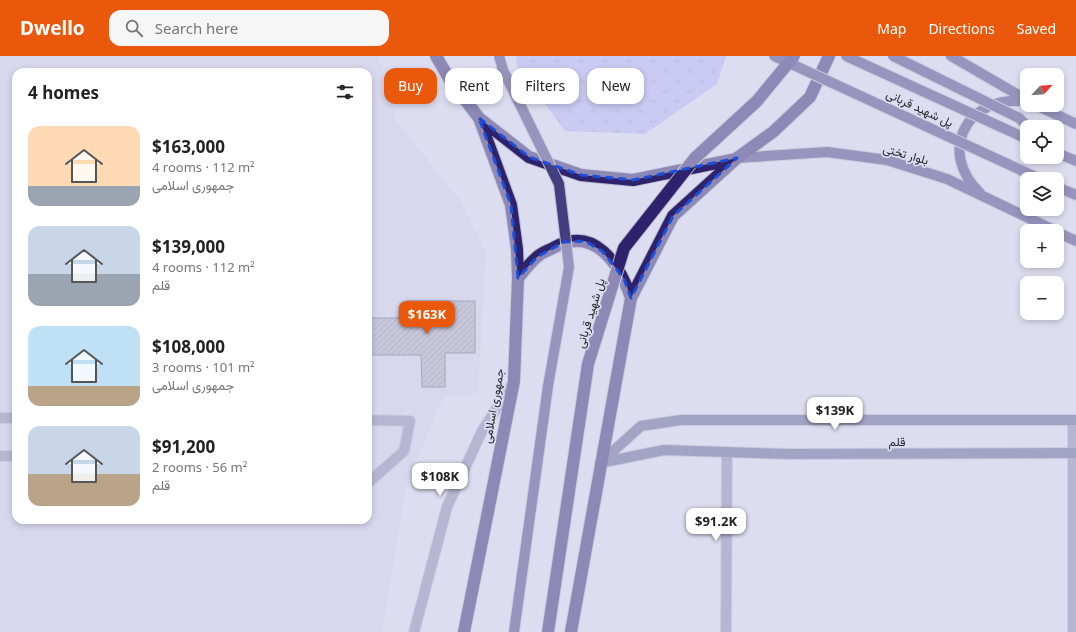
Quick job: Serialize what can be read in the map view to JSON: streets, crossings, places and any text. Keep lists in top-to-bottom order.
{
  "streets": {
    "highway": ["پل شهید قربانی", "جمهوری اسلامی"],
    "main road": ["بلوار تختی"],
    "street": ["قلم"]
  },
  "north": "top right",
  "page": {
    "header": "Dwello",
    "search": "Search here",
    "nav": ["Map", "Directions", "Saved"],
    "map_buttons": ["+", "−"],
    "chip": [
      "Buy",
      "Rent",
      "Filters",
      "New"
    ],
    "heading": "4 homes",
    "list": [
      {
        "name": "$163,000",
        "note": "4 rooms · 112 m² · جمهوری اسلامی"
      },
      {
        "name": "$139,000",
        "note": "4 rooms · 112 m² · قلم"
      },
      {
        "name": "$108,000",
        "note": "3 rooms · 101 m² · جمهوری اسلامی"
      },
      {
        "name": "$91,200",
        "note": "2 rooms · 56 m² · قلم"
      }
    ],
    "price": [
      "$163K",
      "$139K",
      "$108K",
      "$91.2K"
    ]
  }
}
